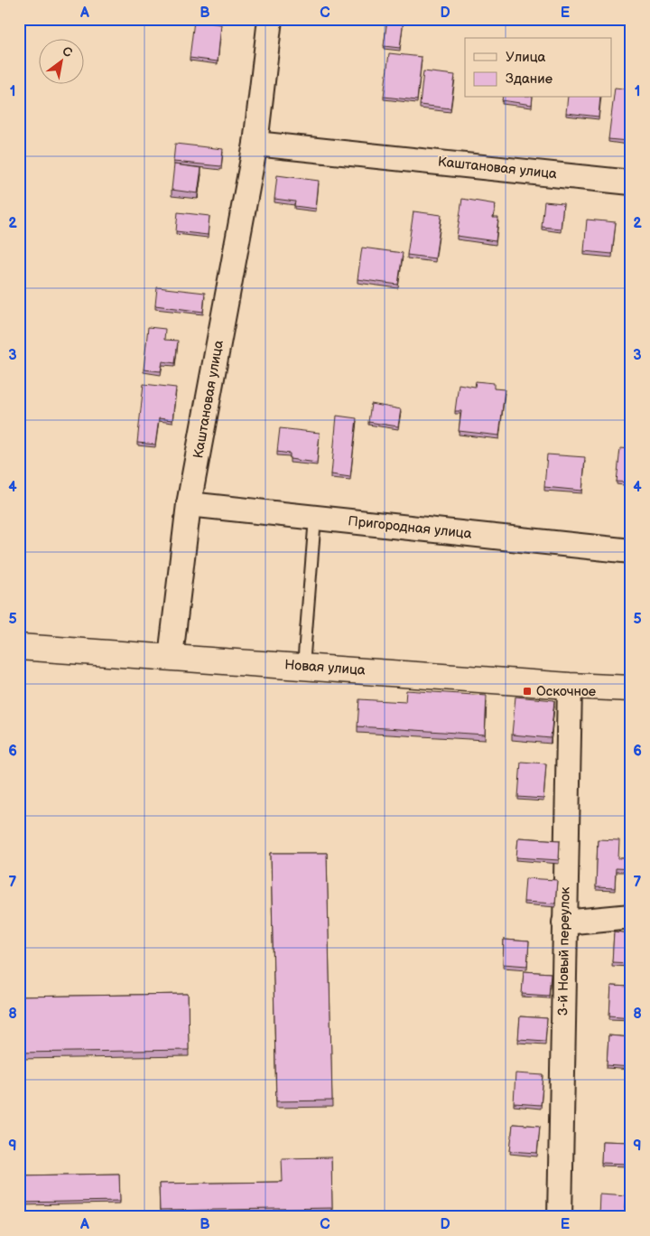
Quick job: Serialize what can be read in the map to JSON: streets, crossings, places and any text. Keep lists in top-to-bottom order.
{
  "streets": {
    "street": [
      "Каштановая улица",
      "Пригородная улица",
      "Новая улица",
      "3-й Новый переулок"
    ]
  },
  "crossings": [
    ["Каштановая улица", "Пригородная улица"],
    ["Каштановая улица", "Новая улица"],
    ["Новая улица", "3-й Новый переулок"]
  ],
  "places": {
    "transit": ["Оскочное"]
  },
  "legend": ["Улица", "Здание"],
  "north": "top right",
  "grid": {
    "columns": [
      "A",
      "B",
      "C",
      "D",
      "E"
    ],
    "rows": [
      "1",
      "2",
      "3",
      "4",
      "5",
      "6",
      "7",
      "8",
      "9"
    ]
  }
}
